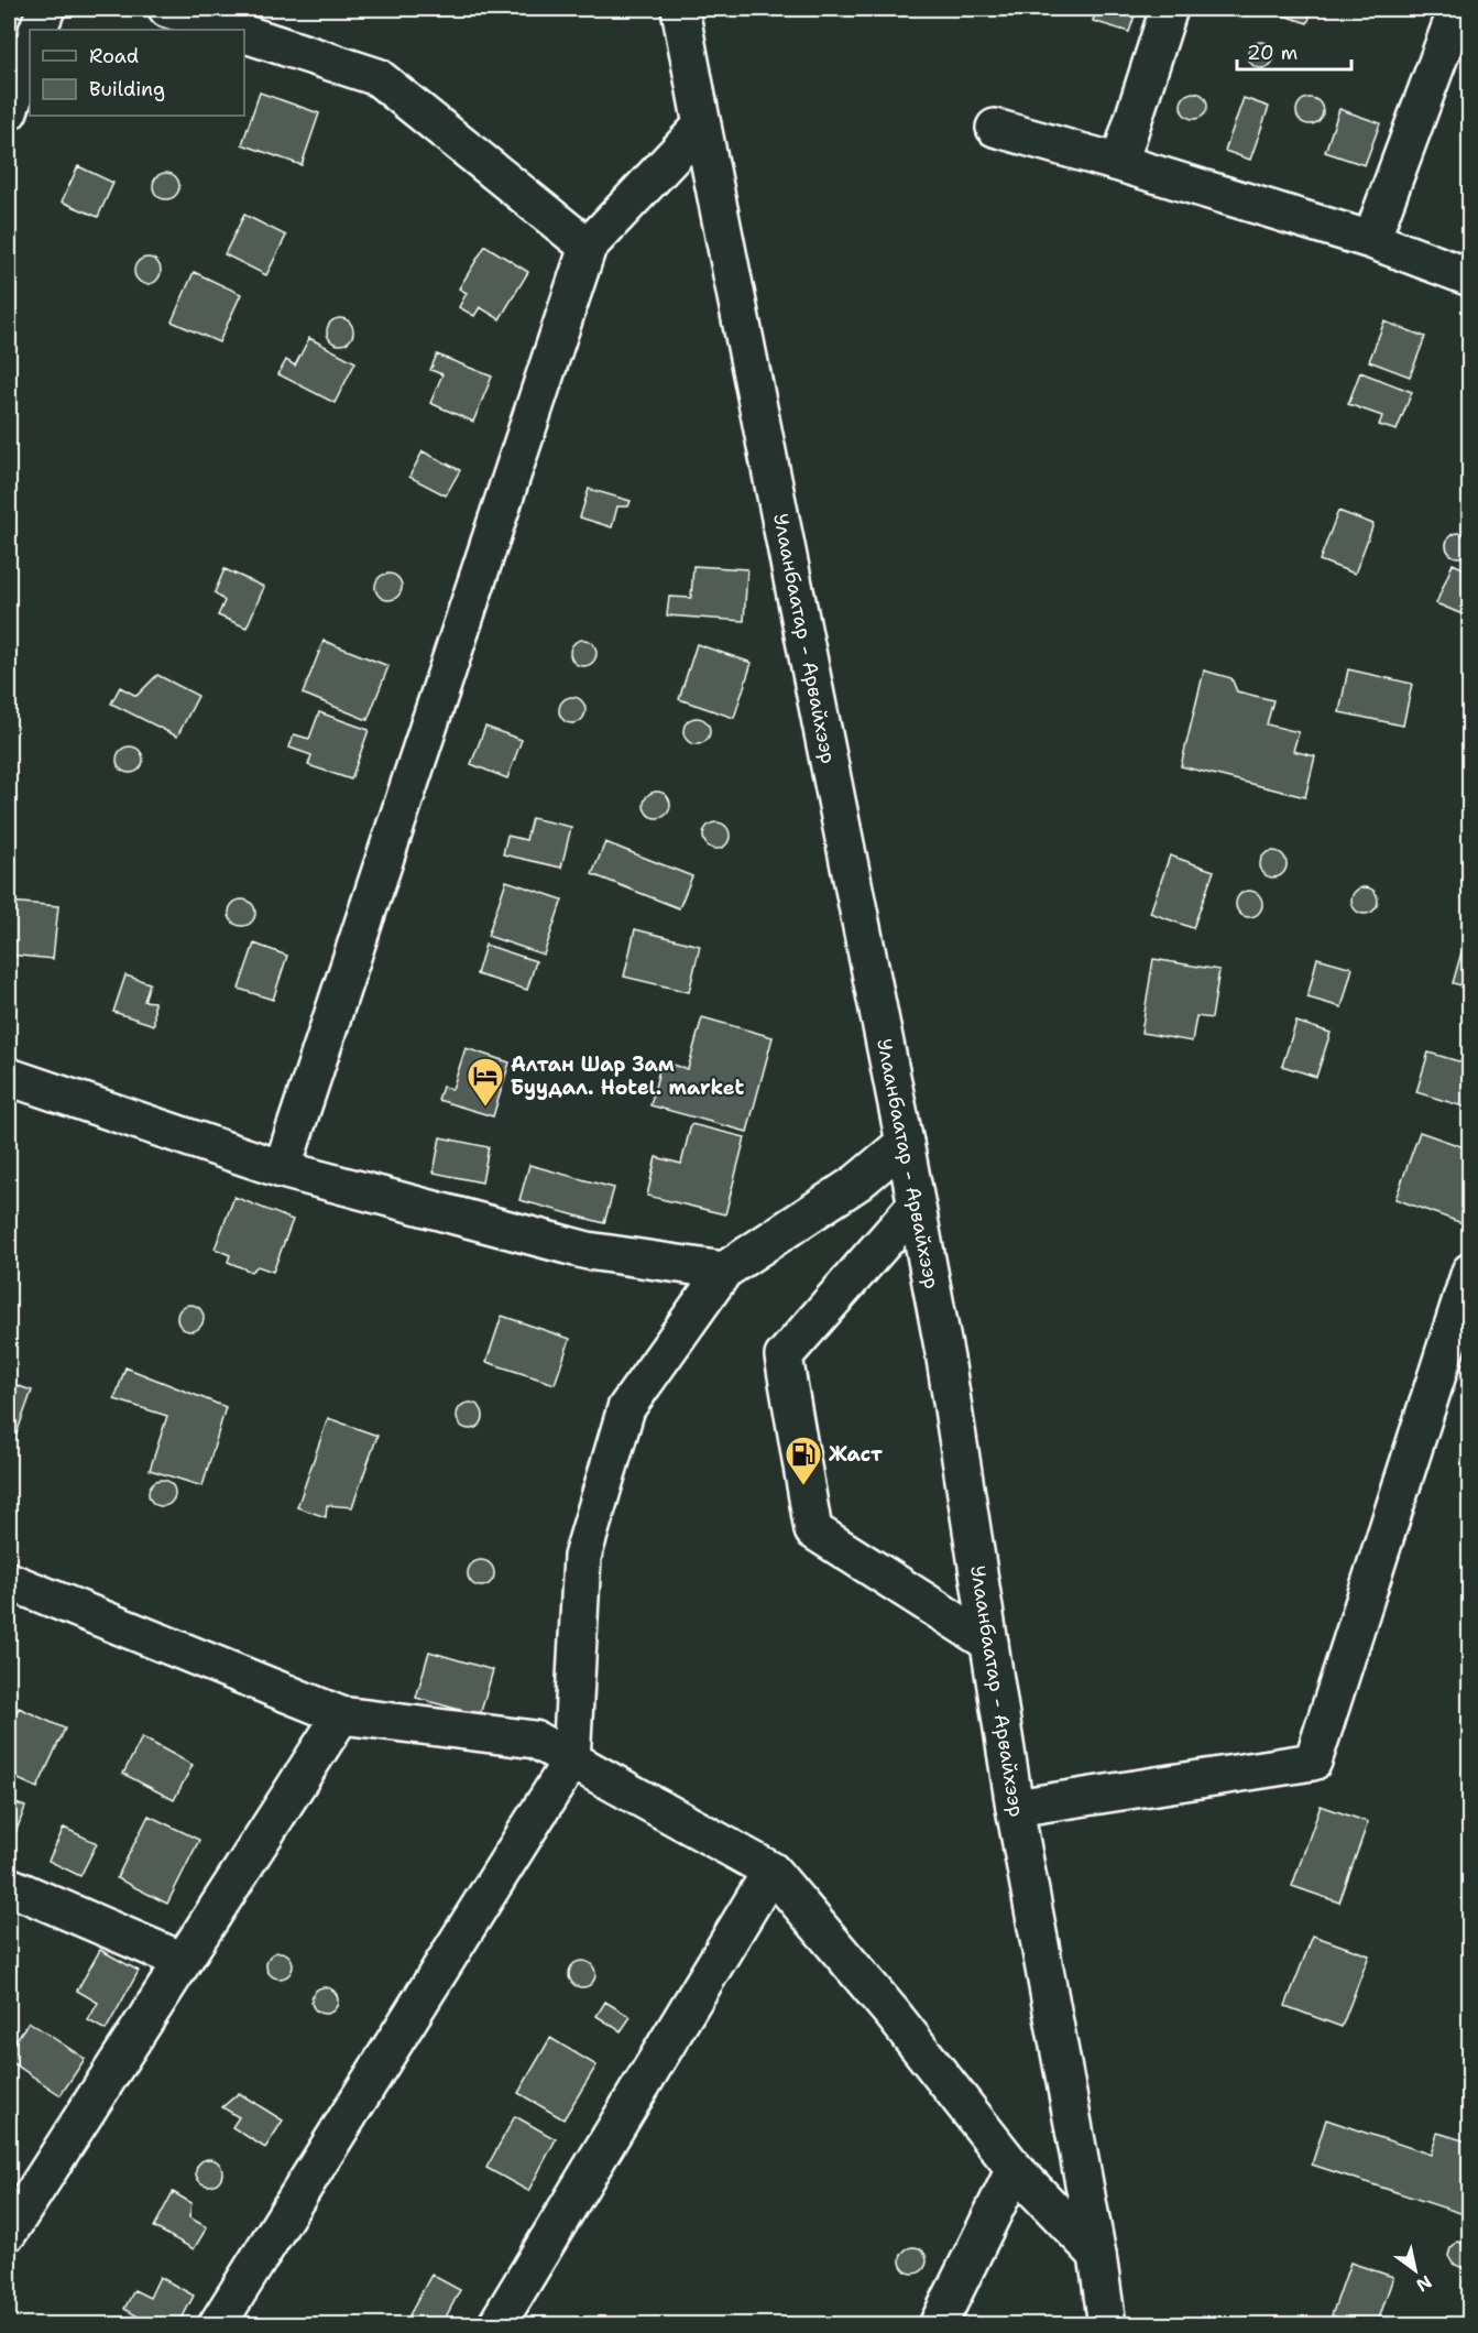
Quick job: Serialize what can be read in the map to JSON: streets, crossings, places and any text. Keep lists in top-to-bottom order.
{
  "streets": {
    "main road": ["Улаанбаатар - Арвайхээр"]
  },
  "places": {
    "hotel": ["Алтан Шар Зам Буудал. Hotel. market"],
    "fuel station": ["Жаст"]
  },
  "legend": ["Road", "Building"],
  "scale_bar": "20 m",
  "north": "bottom right"
}
